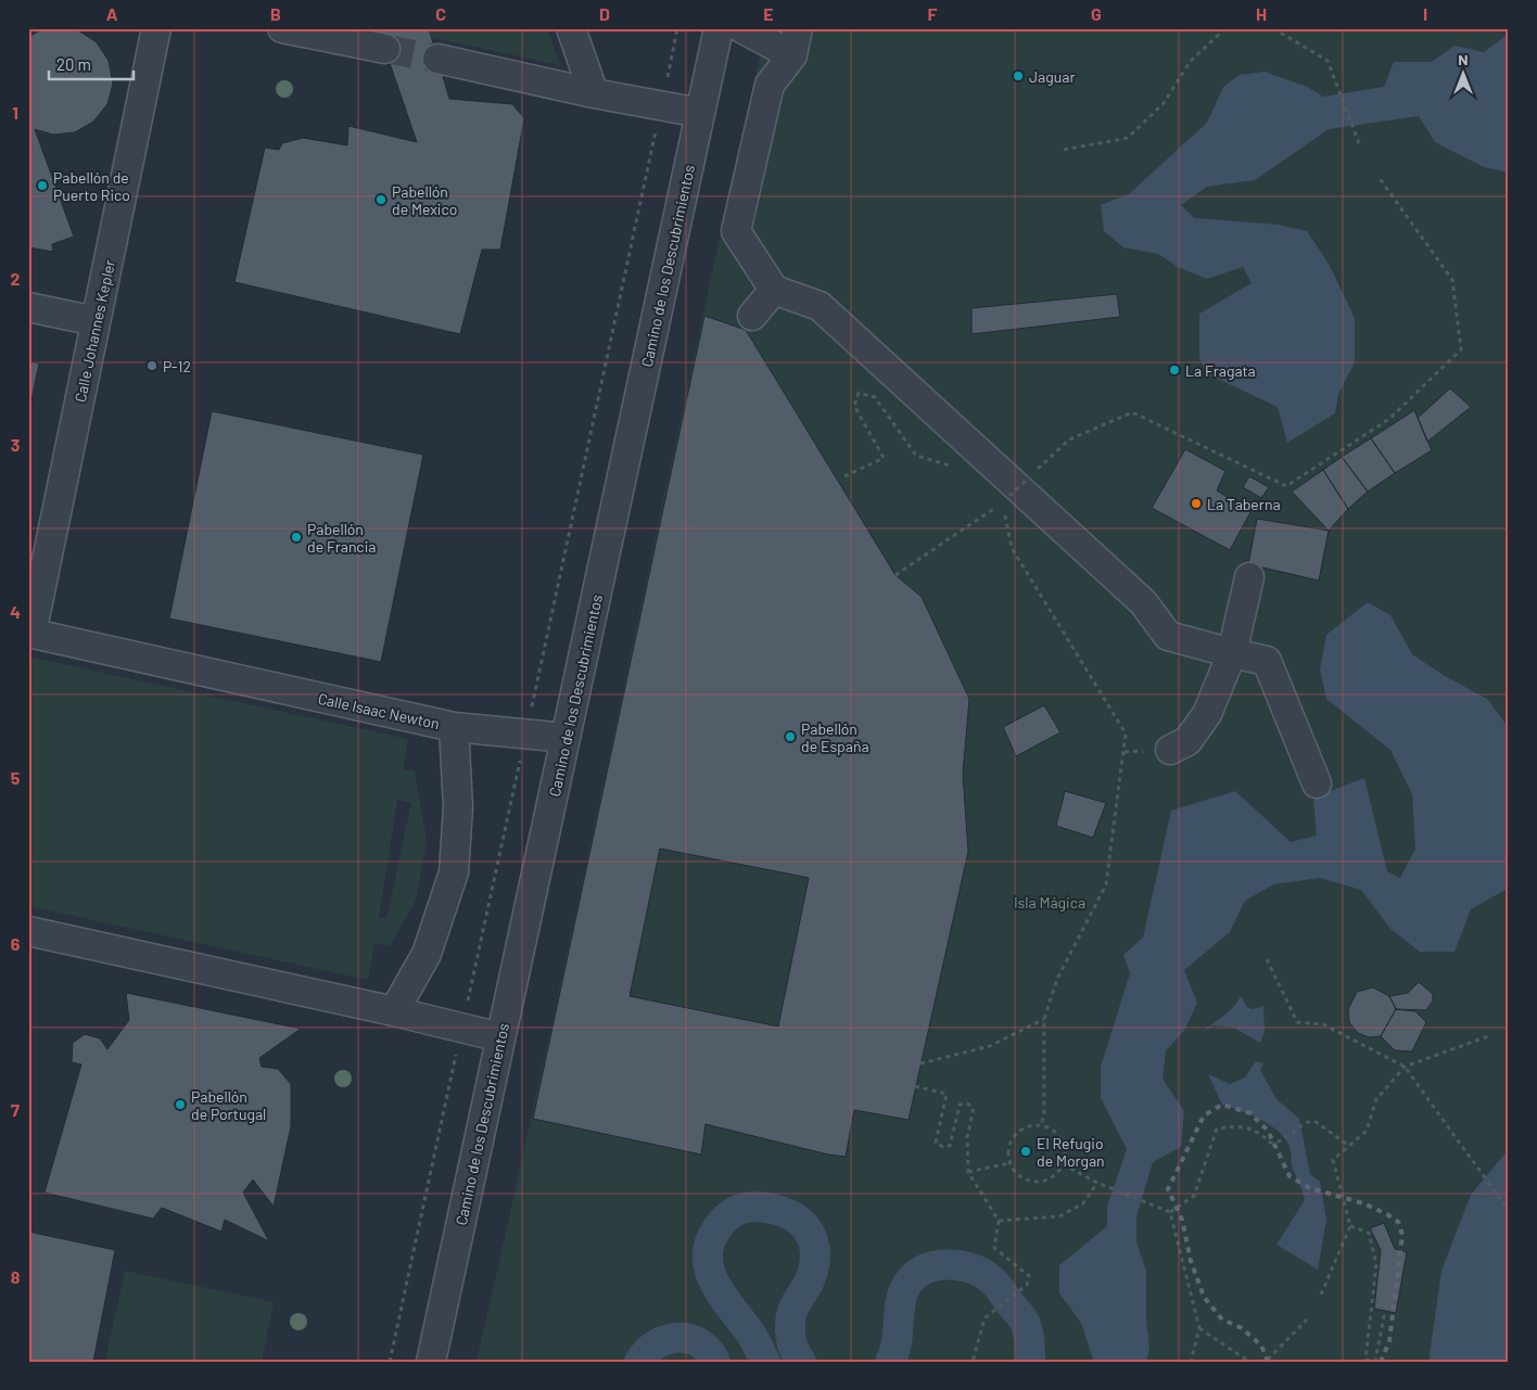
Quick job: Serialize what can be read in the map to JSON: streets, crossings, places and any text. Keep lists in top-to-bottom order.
{
  "streets": {
    "street": ["Camino de los Descubrimientos", "Calle Johannes Kepler", "Calle Isaac Newton"]
  },
  "crossings": [
    ["Calle Johannes Kepler", "Calle Isaac Newton"]
  ],
  "parks": ["Isla Mágica"],
  "places": [
    "Jaguar",
    "Pabellón de Puerto Rico",
    "Pabellón de Mexico",
    "P-12",
    "La Fragata",
    "La Taberna",
    "Pabellón de Francia",
    "Pabellón de España",
    "Pabellón de Portugal",
    "El Refugio de Morgan"
  ],
  "scale_bar": "20 m",
  "north": "top",
  "grid": {
    "columns": [
      "A",
      "B",
      "C",
      "D",
      "E",
      "F",
      "G",
      "H",
      "I"
    ],
    "rows": [
      "1",
      "2",
      "3",
      "4",
      "5",
      "6",
      "7",
      "8"
    ]
  }
}
